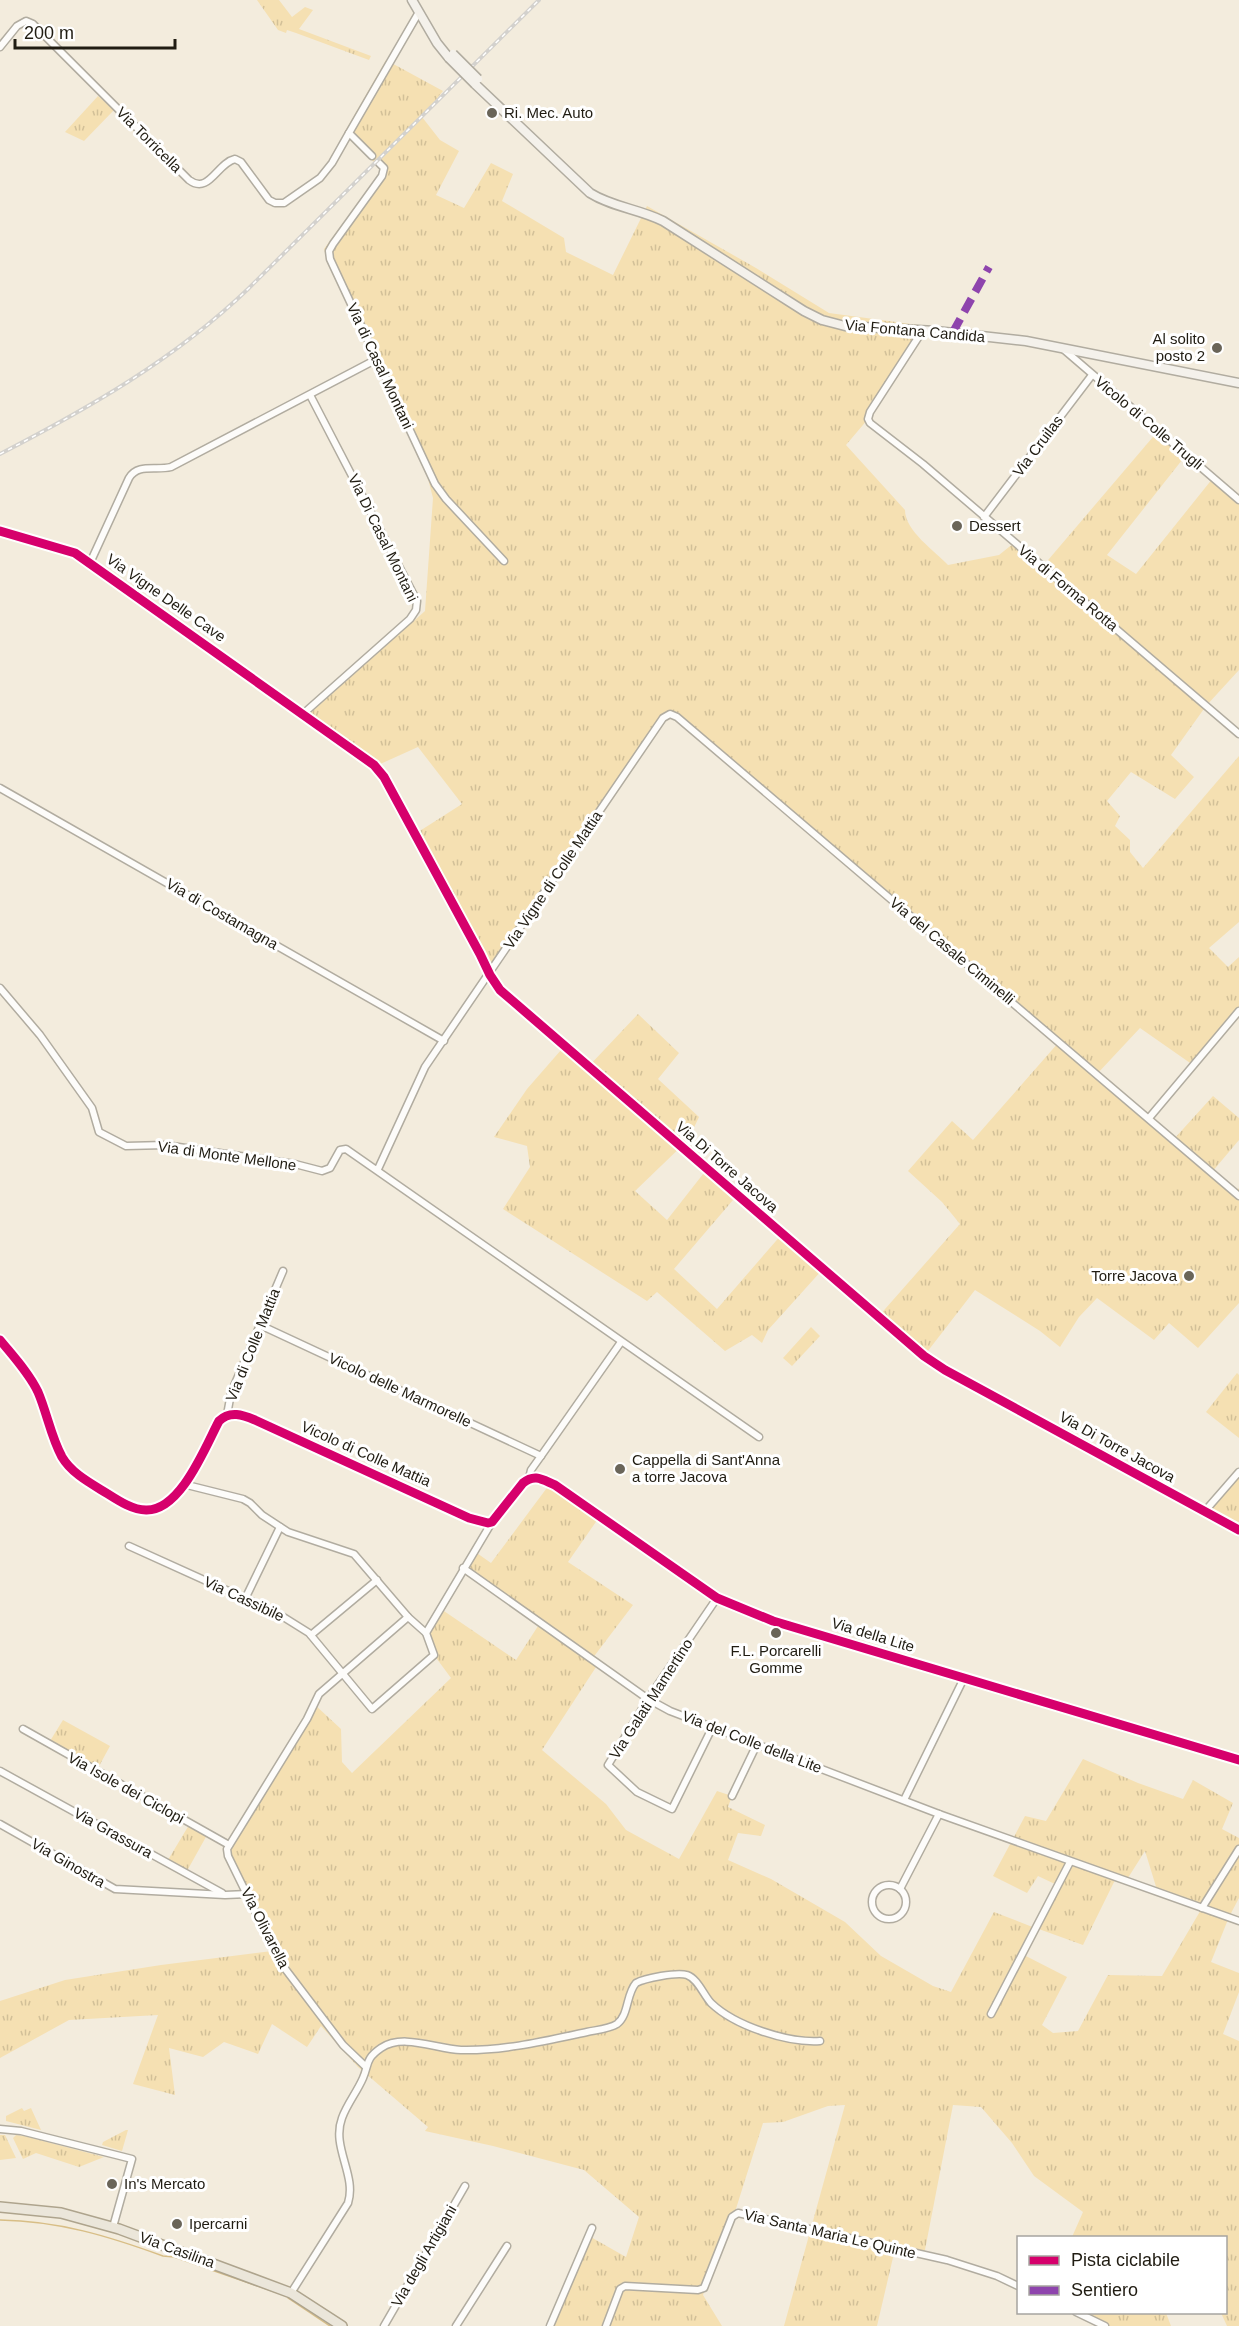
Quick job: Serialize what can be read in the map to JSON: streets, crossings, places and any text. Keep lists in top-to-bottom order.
{
  "streets": {
    "main road": ["Via Casilina"],
    "street": [
      "Via Torricella",
      "Via Fontana Candida",
      "Via di Casal Montani",
      "Vicolo di Colle Trugli",
      "Via Cruilas",
      "Via Di Casal Montani",
      "Via di Forma Rotta",
      "Via Vigne Delle Cave",
      "Via Vigne di Colle Mattia",
      "Via di Costamagna",
      "Via del Casale Ciminelli",
      "Via di Monte Mellone",
      "Via Di Torre Jacova",
      "Via di Colle Mattia",
      "Vicolo delle Marmorelle",
      "Vicolo di Colle Mattia",
      "Via Cassibile",
      "Via della Lite",
      "Via Galati Mamertino",
      "Via del Colle della Lite",
      "Via Isole dei Ciclopi",
      "Via Grassura",
      "Via Ginostra",
      "Via Olivarella",
      "Via Santa Maria Le Quinte",
      "Via degli Artigiani"
    ]
  },
  "crossings": [
    ["Via Fontana Candida", "Vicolo di Colle Trugli"],
    ["Via Fontana Candida", "Via di Forma Rotta"],
    ["Vicolo di Colle Trugli", "Via Cruilas"],
    ["Via Cruilas", "Via di Forma Rotta"],
    ["Via Di Casal Montani", "Via Vigne Delle Cave"],
    ["Via Di Casal Montani", "Via Di Torre Jacova"],
    ["Via Vigne Delle Cave", "Via Di Torre Jacova"],
    ["Via Vigne di Colle Mattia", "Via di Costamagna"],
    ["Via Vigne di Colle Mattia", "Via del Casale Ciminelli"],
    ["Via Vigne di Colle Mattia", "Via di Monte Mellone"],
    ["Via Vigne di Colle Mattia", "Via Di Torre Jacova"],
    ["Via di Colle Mattia", "Vicolo delle Marmorelle"],
    ["Via di Colle Mattia", "Vicolo di Colle Mattia"],
    ["Via della Lite", "Via Galati Mamertino"],
    ["Via Galati Mamertino", "Via del Colle della Lite"],
    ["Via Isole dei Ciclopi", "Via Olivarella"],
    ["Via Grassura", "Via Ginostra"],
    ["Via Ginostra", "Via Olivarella"]
  ],
  "places": [
    "Ri. Mec. Auto",
    "Al solito posto 2",
    "Dessert",
    "Torre Jacova",
    "Cappella di Sant'Anna a torre Jacova",
    "F.L. Porcarelli Gomme",
    "In's Mercato",
    "Ipercarni"
  ],
  "legend": ["Pista ciclabile", "Sentiero"],
  "scale_bar": "200 m"
}
